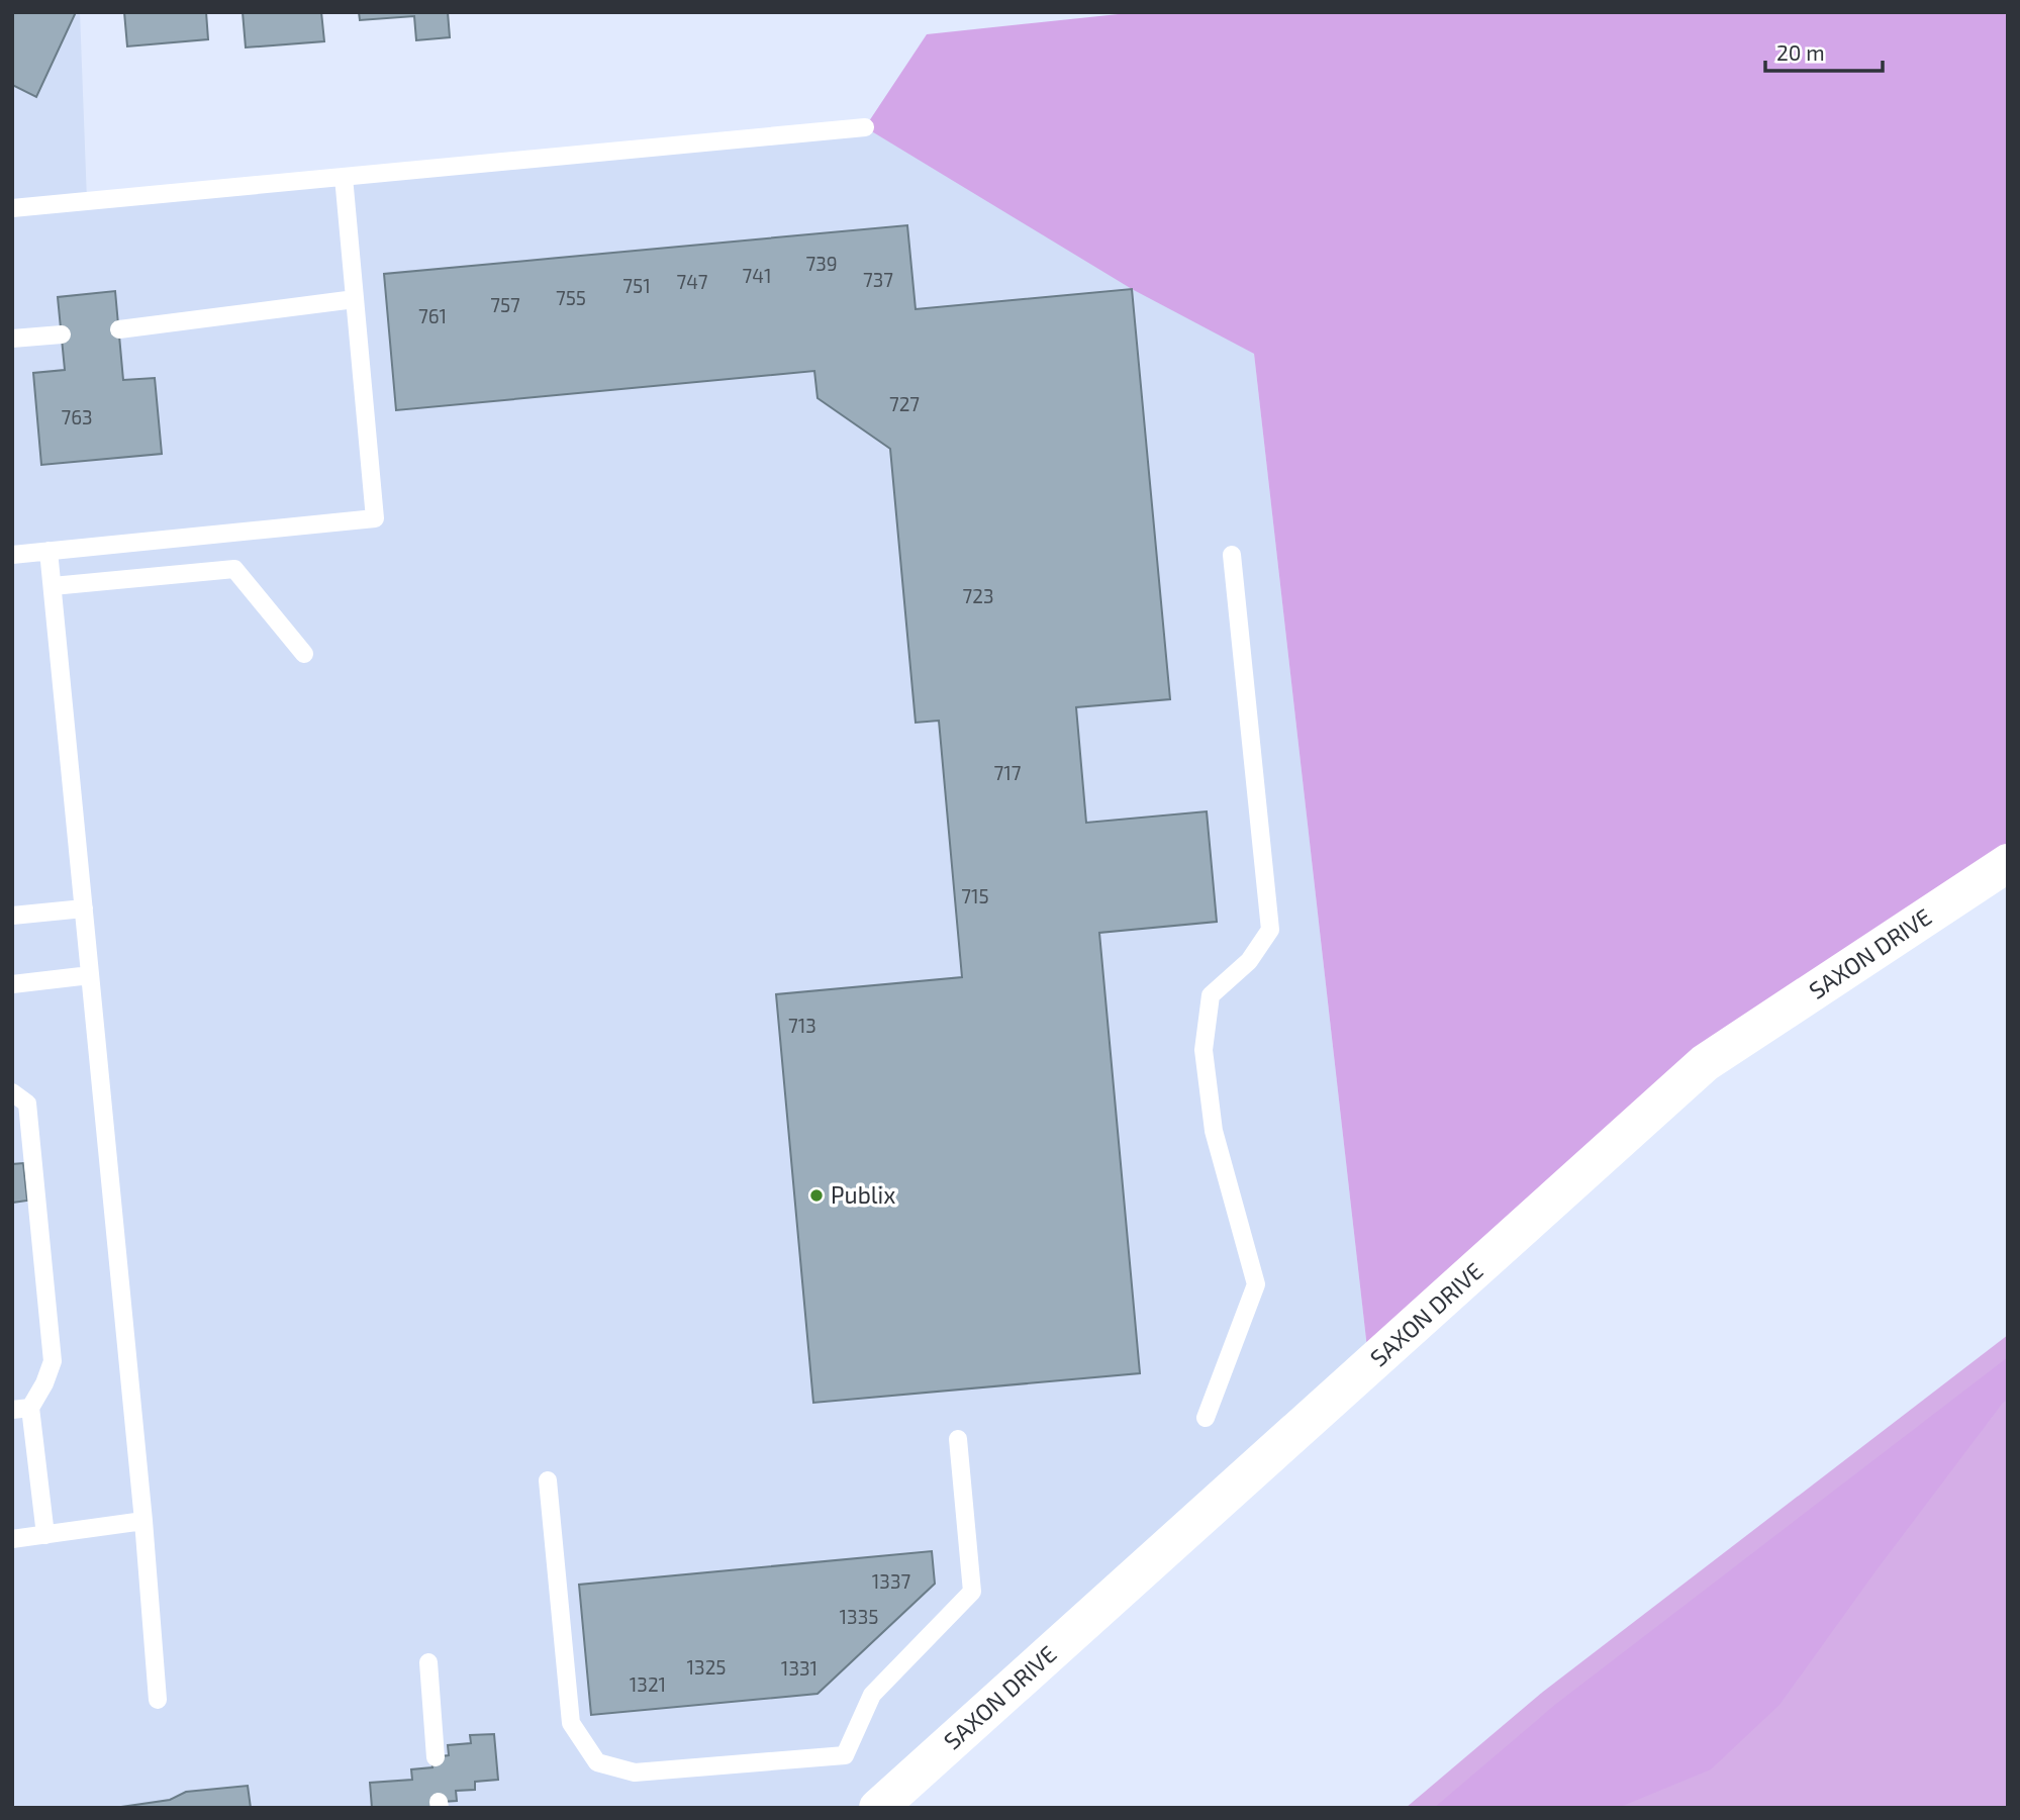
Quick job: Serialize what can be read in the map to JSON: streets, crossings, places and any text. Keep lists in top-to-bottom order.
{
  "streets": {
    "street": ["SAXON DRIVE"]
  },
  "places": ["Publix"],
  "house_numbers": [
    "739",
    "741",
    "737",
    "747",
    "751",
    "755",
    "757",
    "761",
    "727",
    "763",
    "723",
    "717",
    "715",
    "713",
    "1337",
    "1335",
    "1325",
    "1331",
    "1321"
  ],
  "scale_bar": "20 m"
}
